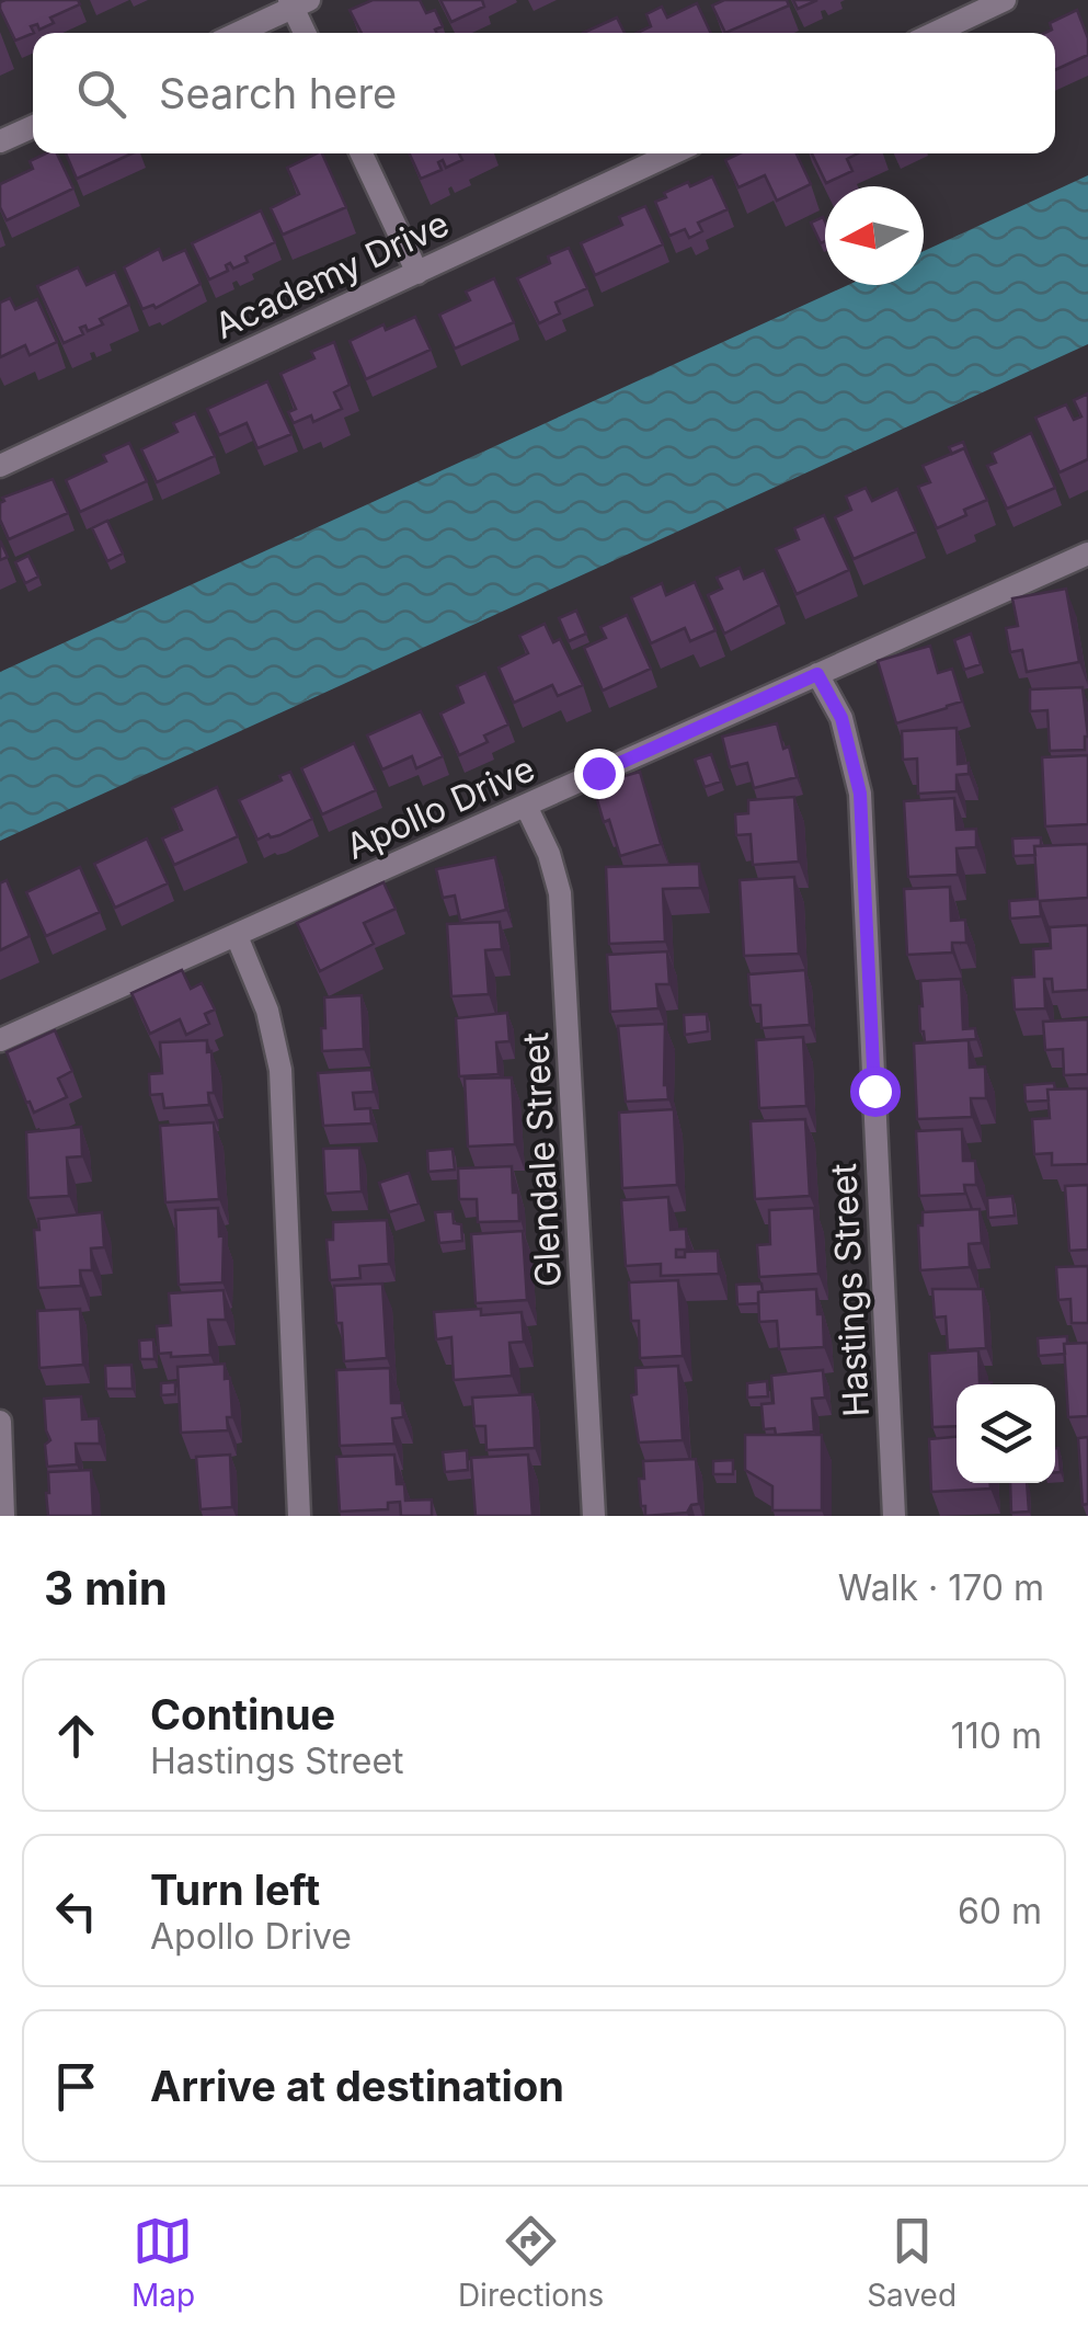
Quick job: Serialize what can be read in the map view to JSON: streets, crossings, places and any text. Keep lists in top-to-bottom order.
{
  "streets": {
    "street": [
      "Academy Drive",
      "Apollo Drive",
      "Glendale Street",
      "Hastings Street"
    ]
  },
  "crossings": [
    ["Apollo Drive", "Glendale Street"],
    ["Apollo Drive", "Hastings Street"]
  ],
  "north": "left",
  "page": {
    "search": "Search here",
    "heading": ["3 min", "Walk · 170 m"],
    "list": [
      ["Continue", "Hastings Street", "110 m"],
      ["Turn left", "Apollo Drive", "60 m"],
      "Arrive at destination"
    ],
    "nav": ["Map", "Directions", "Saved"]
  }
}
